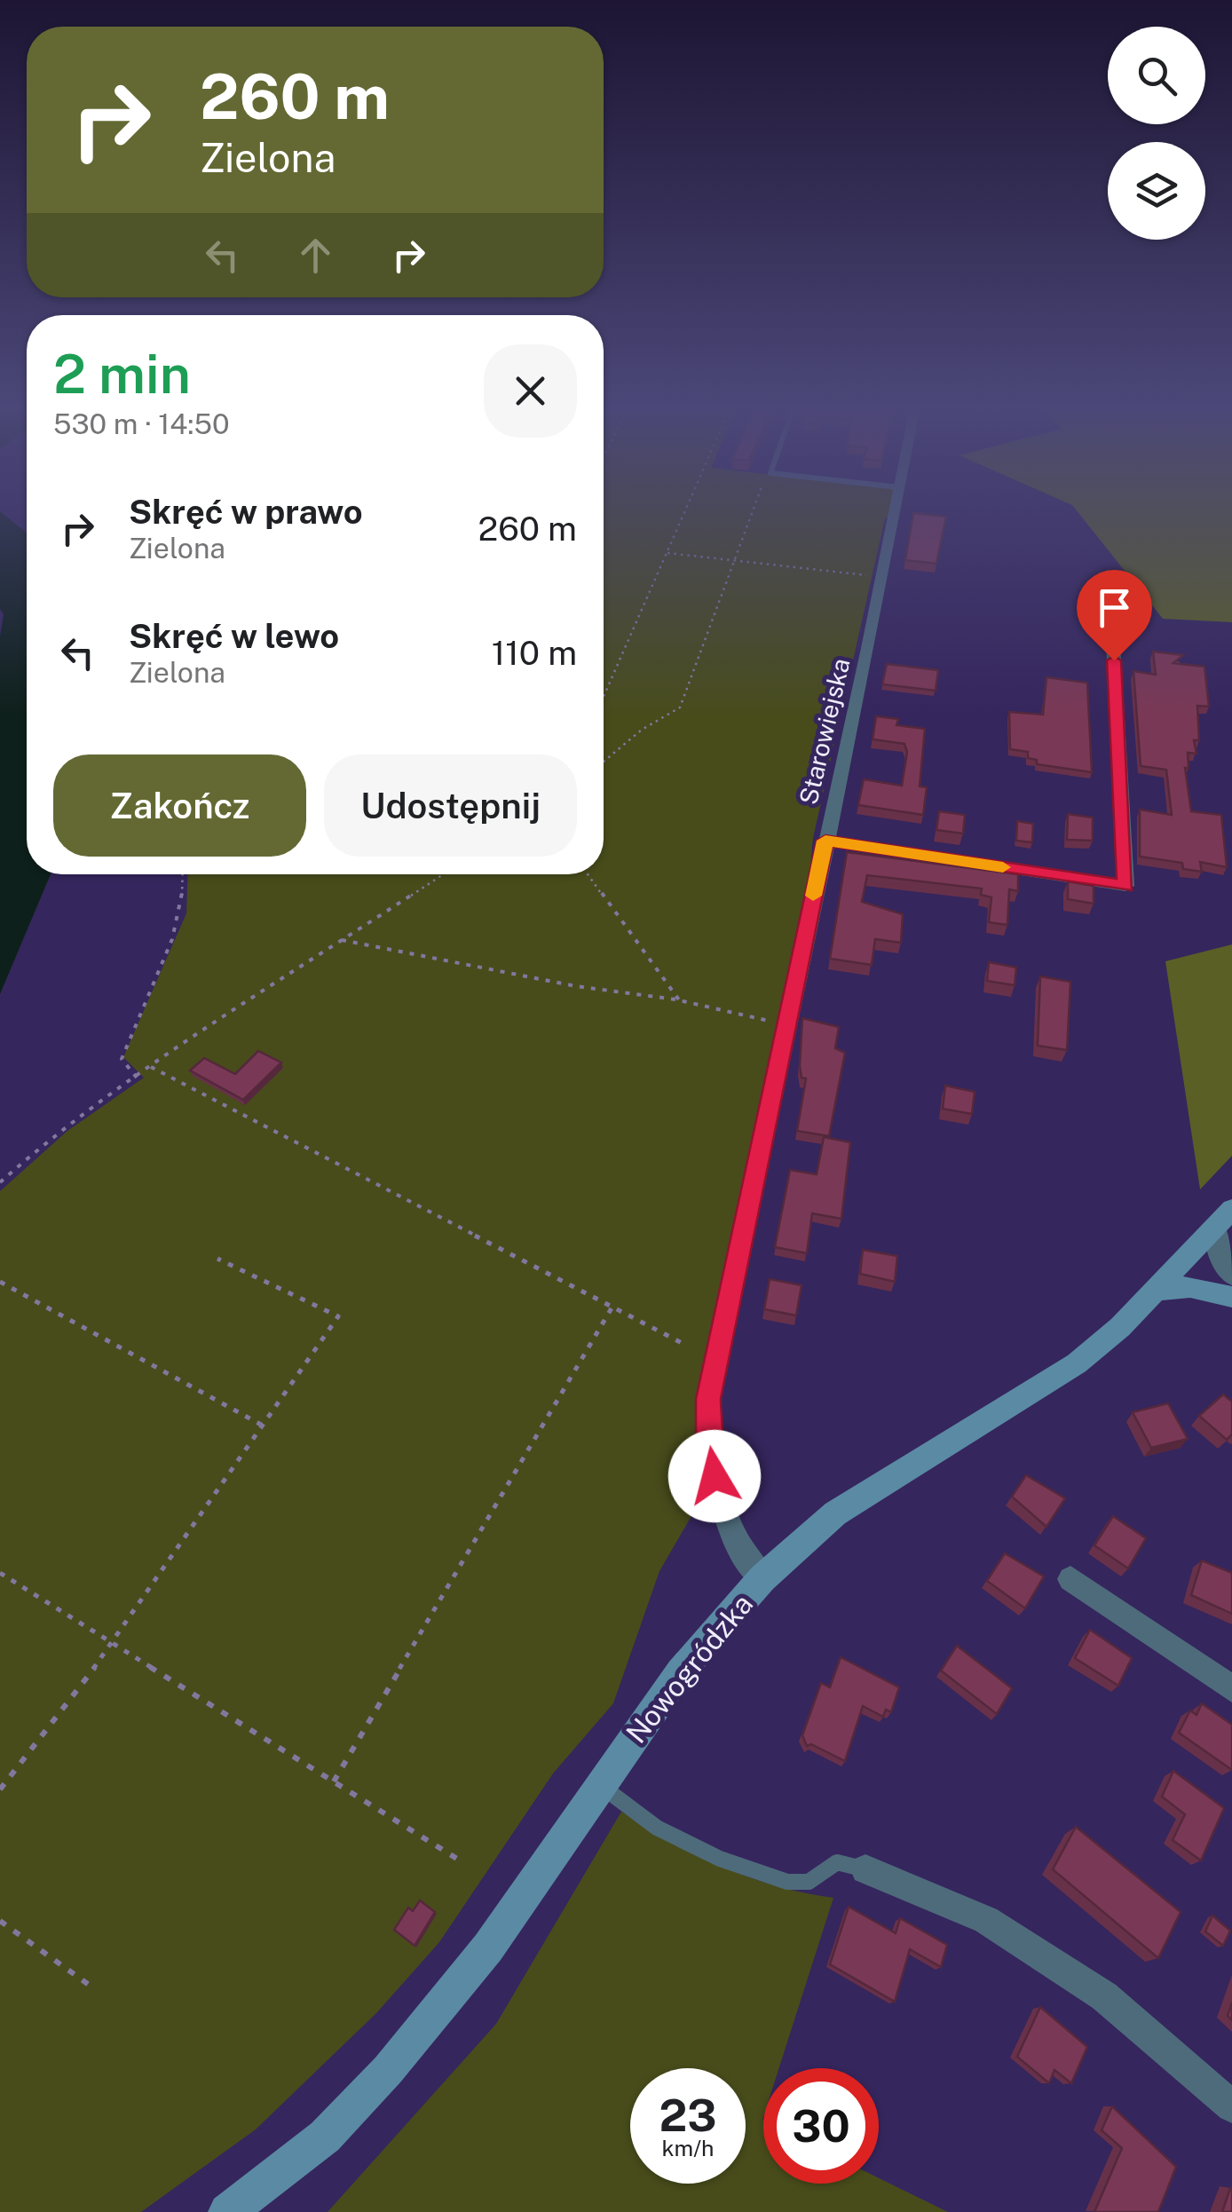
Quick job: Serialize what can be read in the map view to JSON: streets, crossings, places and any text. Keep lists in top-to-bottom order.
{
  "streets": {
    "main road": ["Nowogródzka"],
    "street": ["Starowiejska"]
  },
  "crossings": [
    ["Starowiejska", "Nowogródzka"]
  ],
  "page": {
    "turn": ["260 m", "Zielona"],
    "heading": ["2 min", "530 m · 14:50"],
    "list": [
      {
        "name": "Skręć w prawo",
        "note": "Zielona",
        "value": "260 m"
      },
      {
        "name": "Skręć w lewo",
        "note": "Zielona",
        "value": "110 m"
      }
    ],
    "buttons": ["Zakończ", "Udostępnij"],
    "speed": "23 km/h",
    "limit": "30"
  }
}
